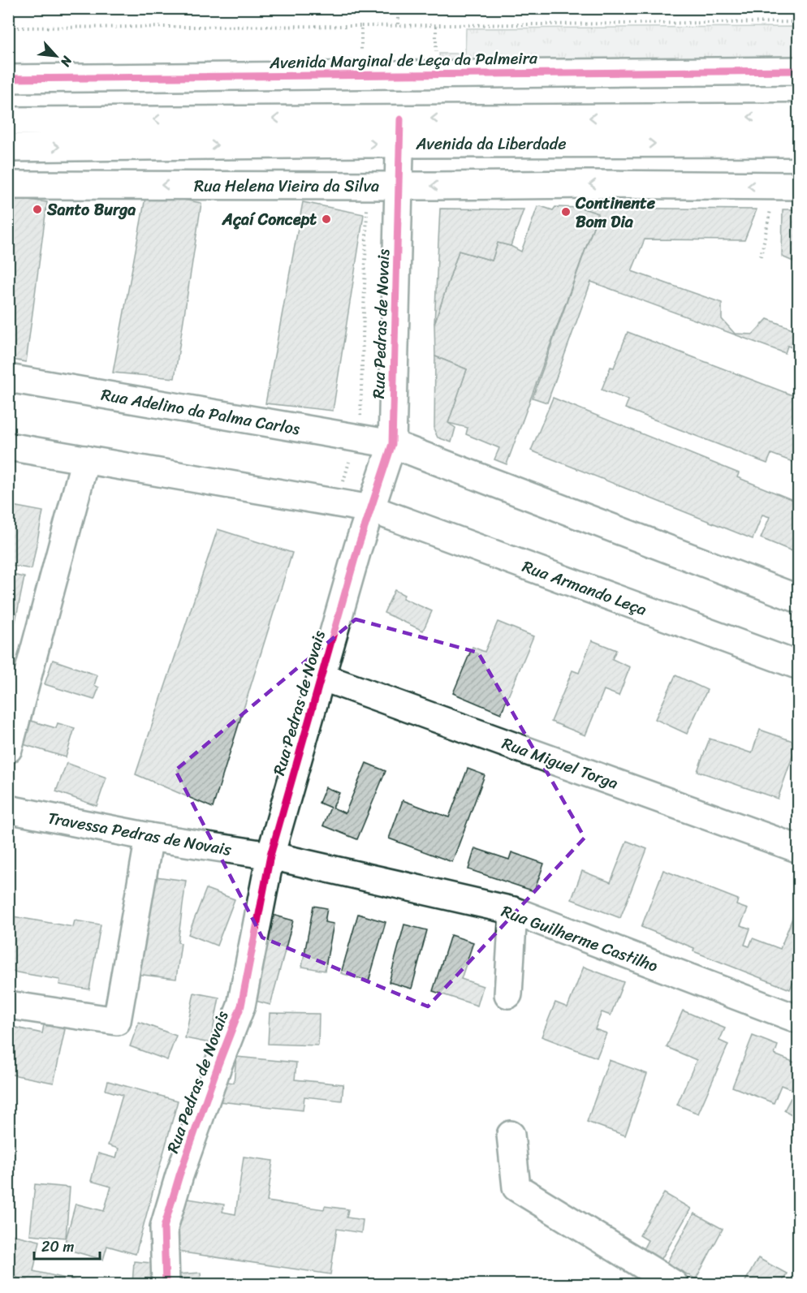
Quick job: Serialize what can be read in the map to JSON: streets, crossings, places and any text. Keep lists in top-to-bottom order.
{
  "streets": {
    "street": [
      "Avenida Marginal de Leça da Palmeira",
      "Avenida da Liberdade",
      "Rua Helena Vieira da Silva",
      "Rua Pedras de Novais",
      "Rua Adelino da Palma Carlos",
      "Rua Armando Leça",
      "Rua Miguel Torga",
      "Travessa Pedras de Novais",
      "Rua Guilherme Castilho"
    ]
  },
  "crossings": [
    ["Avenida da Liberdade", "Rua Pedras de Novais"],
    ["Rua Helena Vieira da Silva", "Rua Pedras de Novais"],
    ["Rua Pedras de Novais", "Rua Adelino da Palma Carlos"],
    ["Rua Pedras de Novais", "Rua Armando Leça"],
    ["Rua Pedras de Novais", "Rua Miguel Torga"],
    ["Rua Pedras de Novais", "Travessa Pedras de Novais"],
    ["Rua Pedras de Novais", "Rua Guilherme Castilho"],
    ["Travessa Pedras de Novais", "Rua Guilherme Castilho"]
  ],
  "one_way": ["Rua Helena Vieira da Silva"],
  "places": ["Santo Burga", "Continente Bom Dia", "Açaí Concept"],
  "scale_bar": "20 m",
  "north": "bottom right"
}
